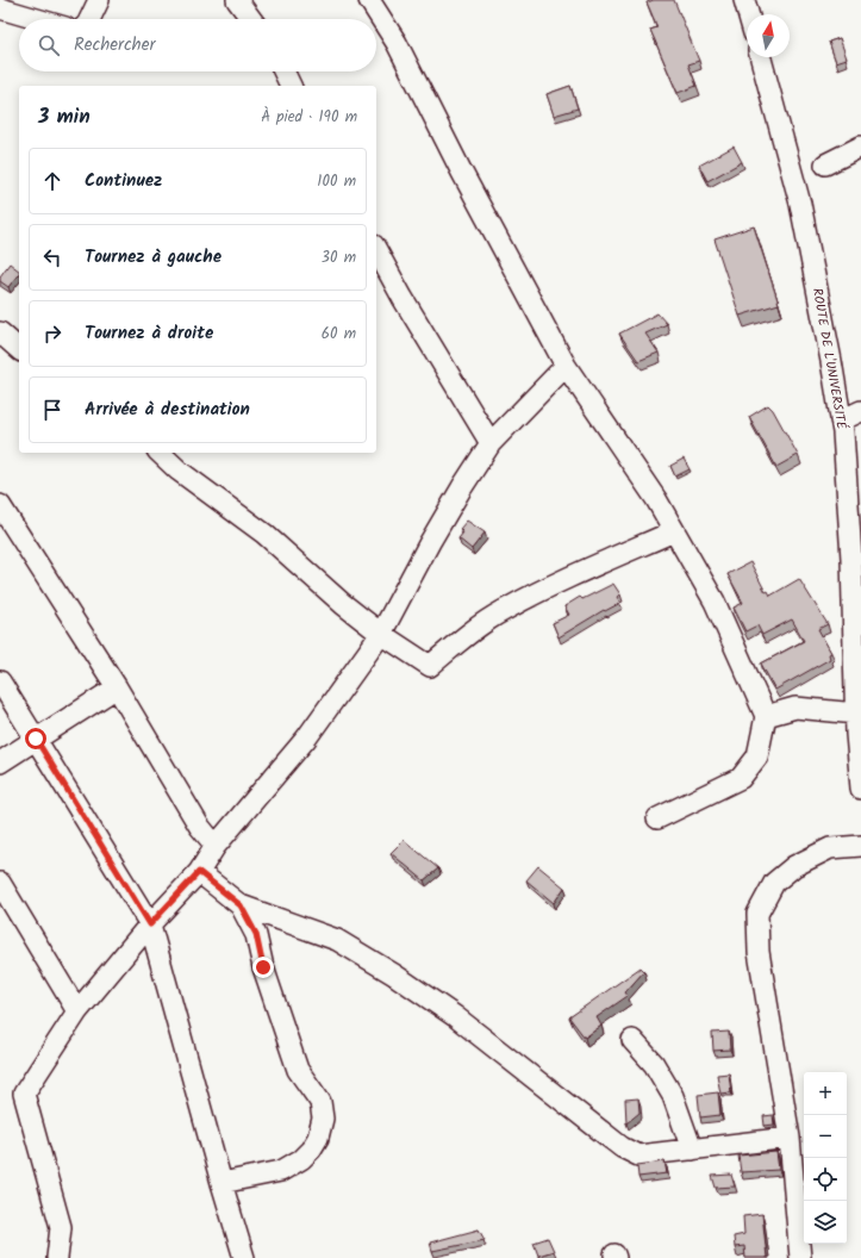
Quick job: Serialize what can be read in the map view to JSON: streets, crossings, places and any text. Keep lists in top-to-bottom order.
{
  "streets": {
    "street": ["ROUTE DE L'UNIVERSITÉ"]
  },
  "north": "top",
  "page": {
    "search": "Rechercher",
    "heading": ["3 min", "À pied · 190 m"],
    "list": [
      ["Continuez", "100 m"],
      ["Tournez à gauche", "30 m"],
      ["Tournez à droite", "60 m"],
      "Arrivée à destination"
    ],
    "map_buttons": ["+", "−"]
  }
}
